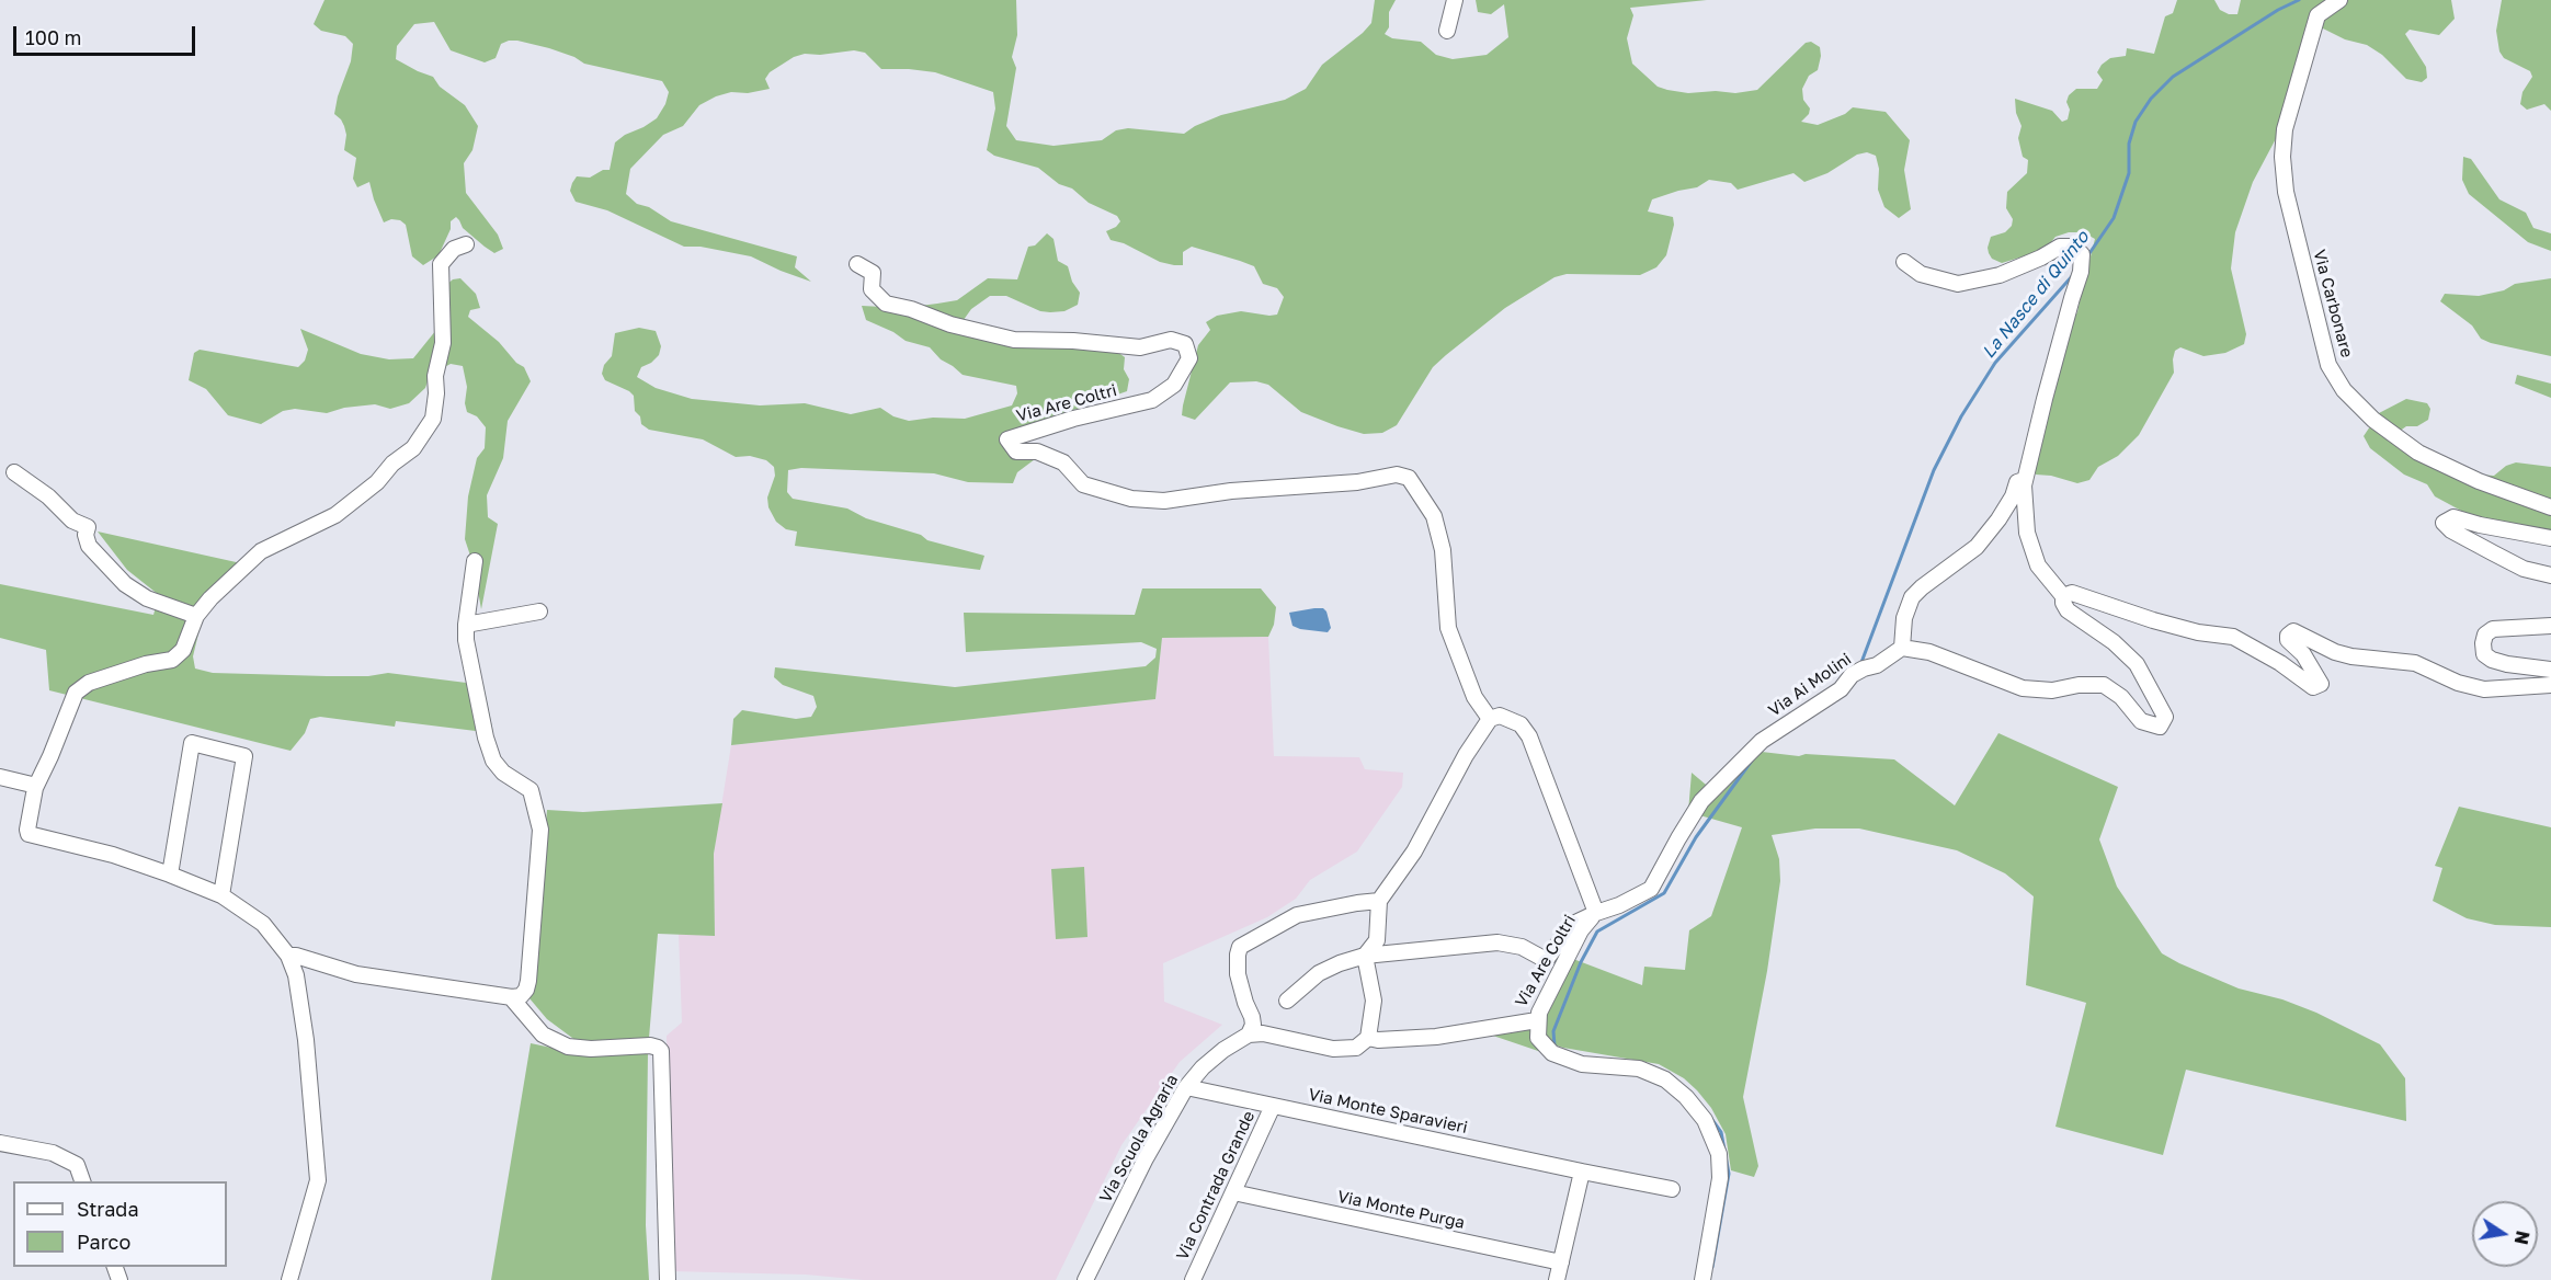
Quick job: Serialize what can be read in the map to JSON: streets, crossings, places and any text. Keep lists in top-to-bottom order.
{
  "streets": {
    "street": [
      "Via Carbonare",
      "Via Are Coltri",
      "Via Ai Molini",
      "Via Monte Sparavieri",
      "Via Scuola Agraria",
      "Via Contrada Grande",
      "Via Monte Purga"
    ]
  },
  "crossings": [
    ["Via Are Coltri", "Via Ai Molini"],
    ["Via Monte Sparavieri", "Via Scuola Agraria"],
    ["Via Monte Sparavieri", "Via Contrada Grande"],
    ["Via Contrada Grande", "Via Monte Purga"]
  ],
  "water": ["La Nasce di Quinto"],
  "legend": ["Strada", "Parco"],
  "scale_bar": "100 m",
  "north": "right"
}
